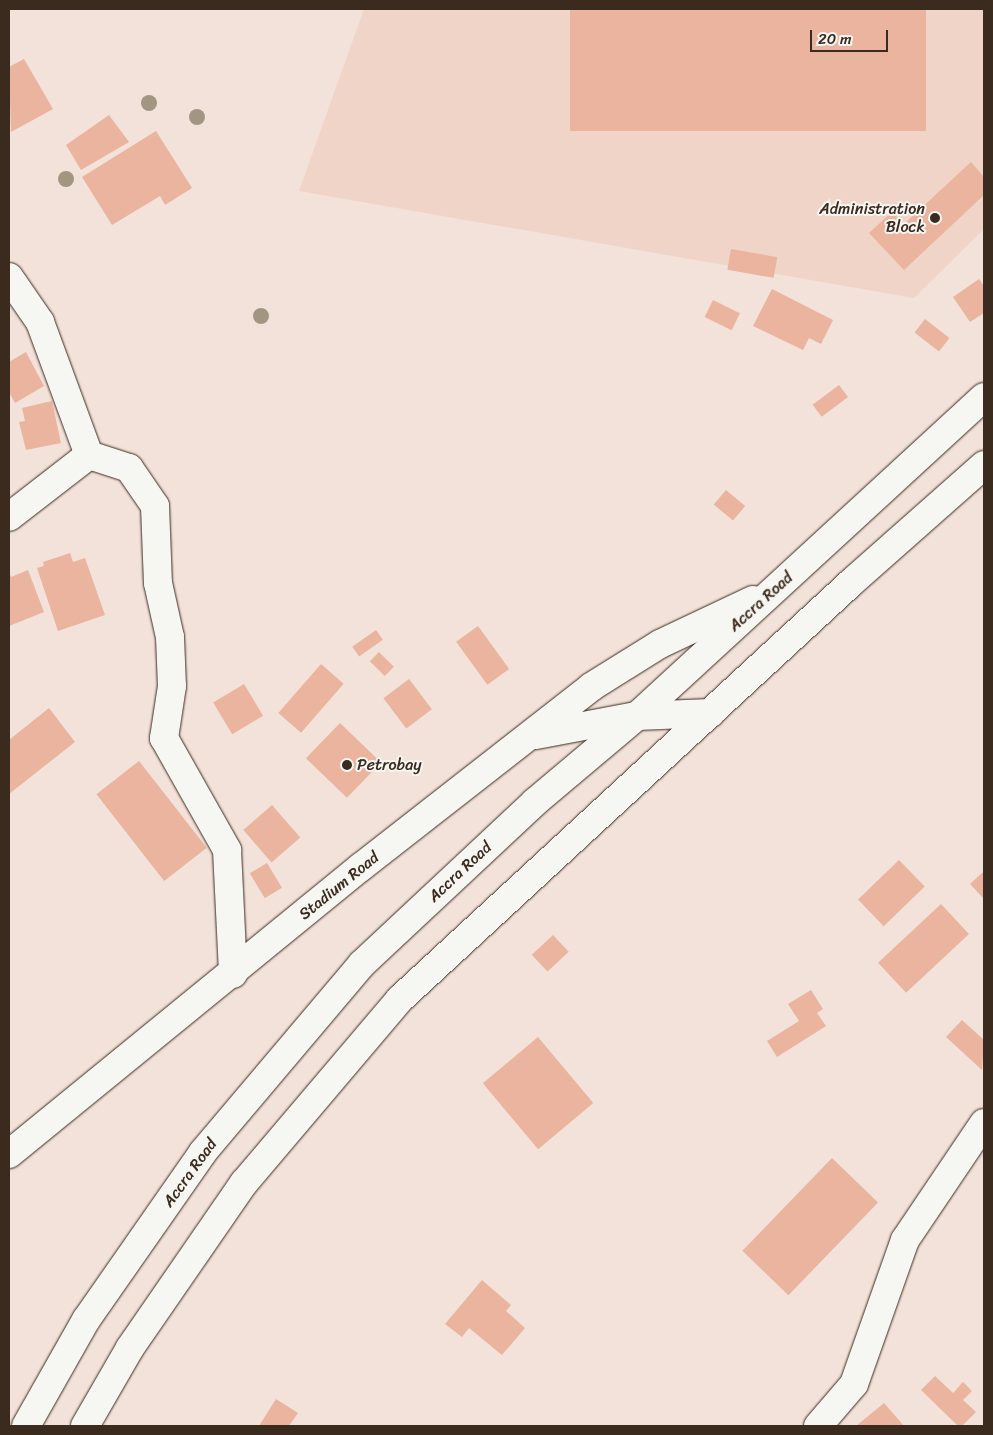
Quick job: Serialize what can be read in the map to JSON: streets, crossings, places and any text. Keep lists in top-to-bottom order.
{
  "streets": {
    "main road": ["Accra Road", "Stadium Road"]
  },
  "crossings": [
    ["Accra Road", "Stadium Road"]
  ],
  "places": ["Administration Block", "Petrobay"],
  "scale_bar": "20 m"
}
